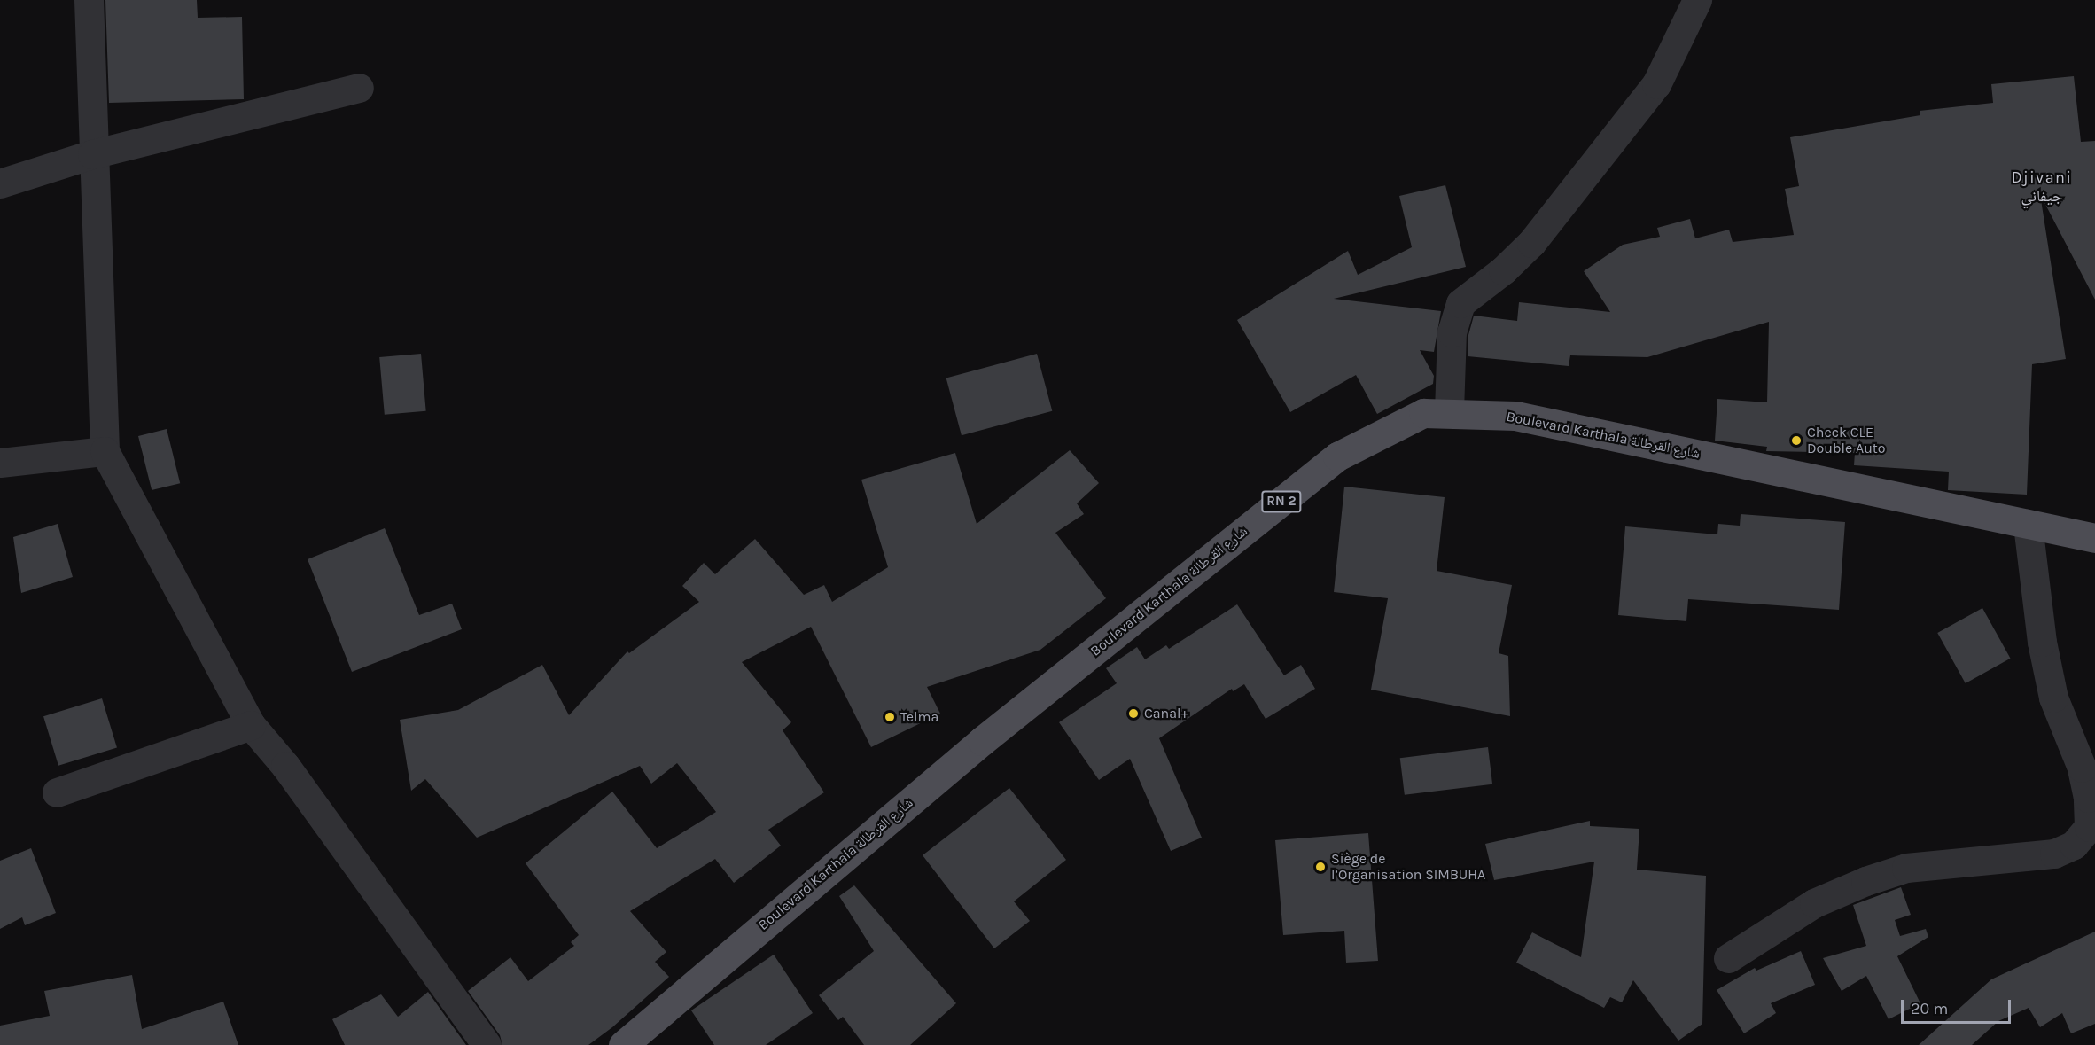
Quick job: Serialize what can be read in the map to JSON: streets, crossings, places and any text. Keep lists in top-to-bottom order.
{
  "streets": {
    "main road": ["Boulevard Karthala شارع القرطالة", "RN 2"]
  },
  "districts": ["Djivani جيفاني"],
  "places": [
    "Check CLE Double Auto",
    "Canal+",
    "Telma",
    "Siège de l’Organisation SIMBUHA"
  ],
  "scale_bar": "20 m"
}
